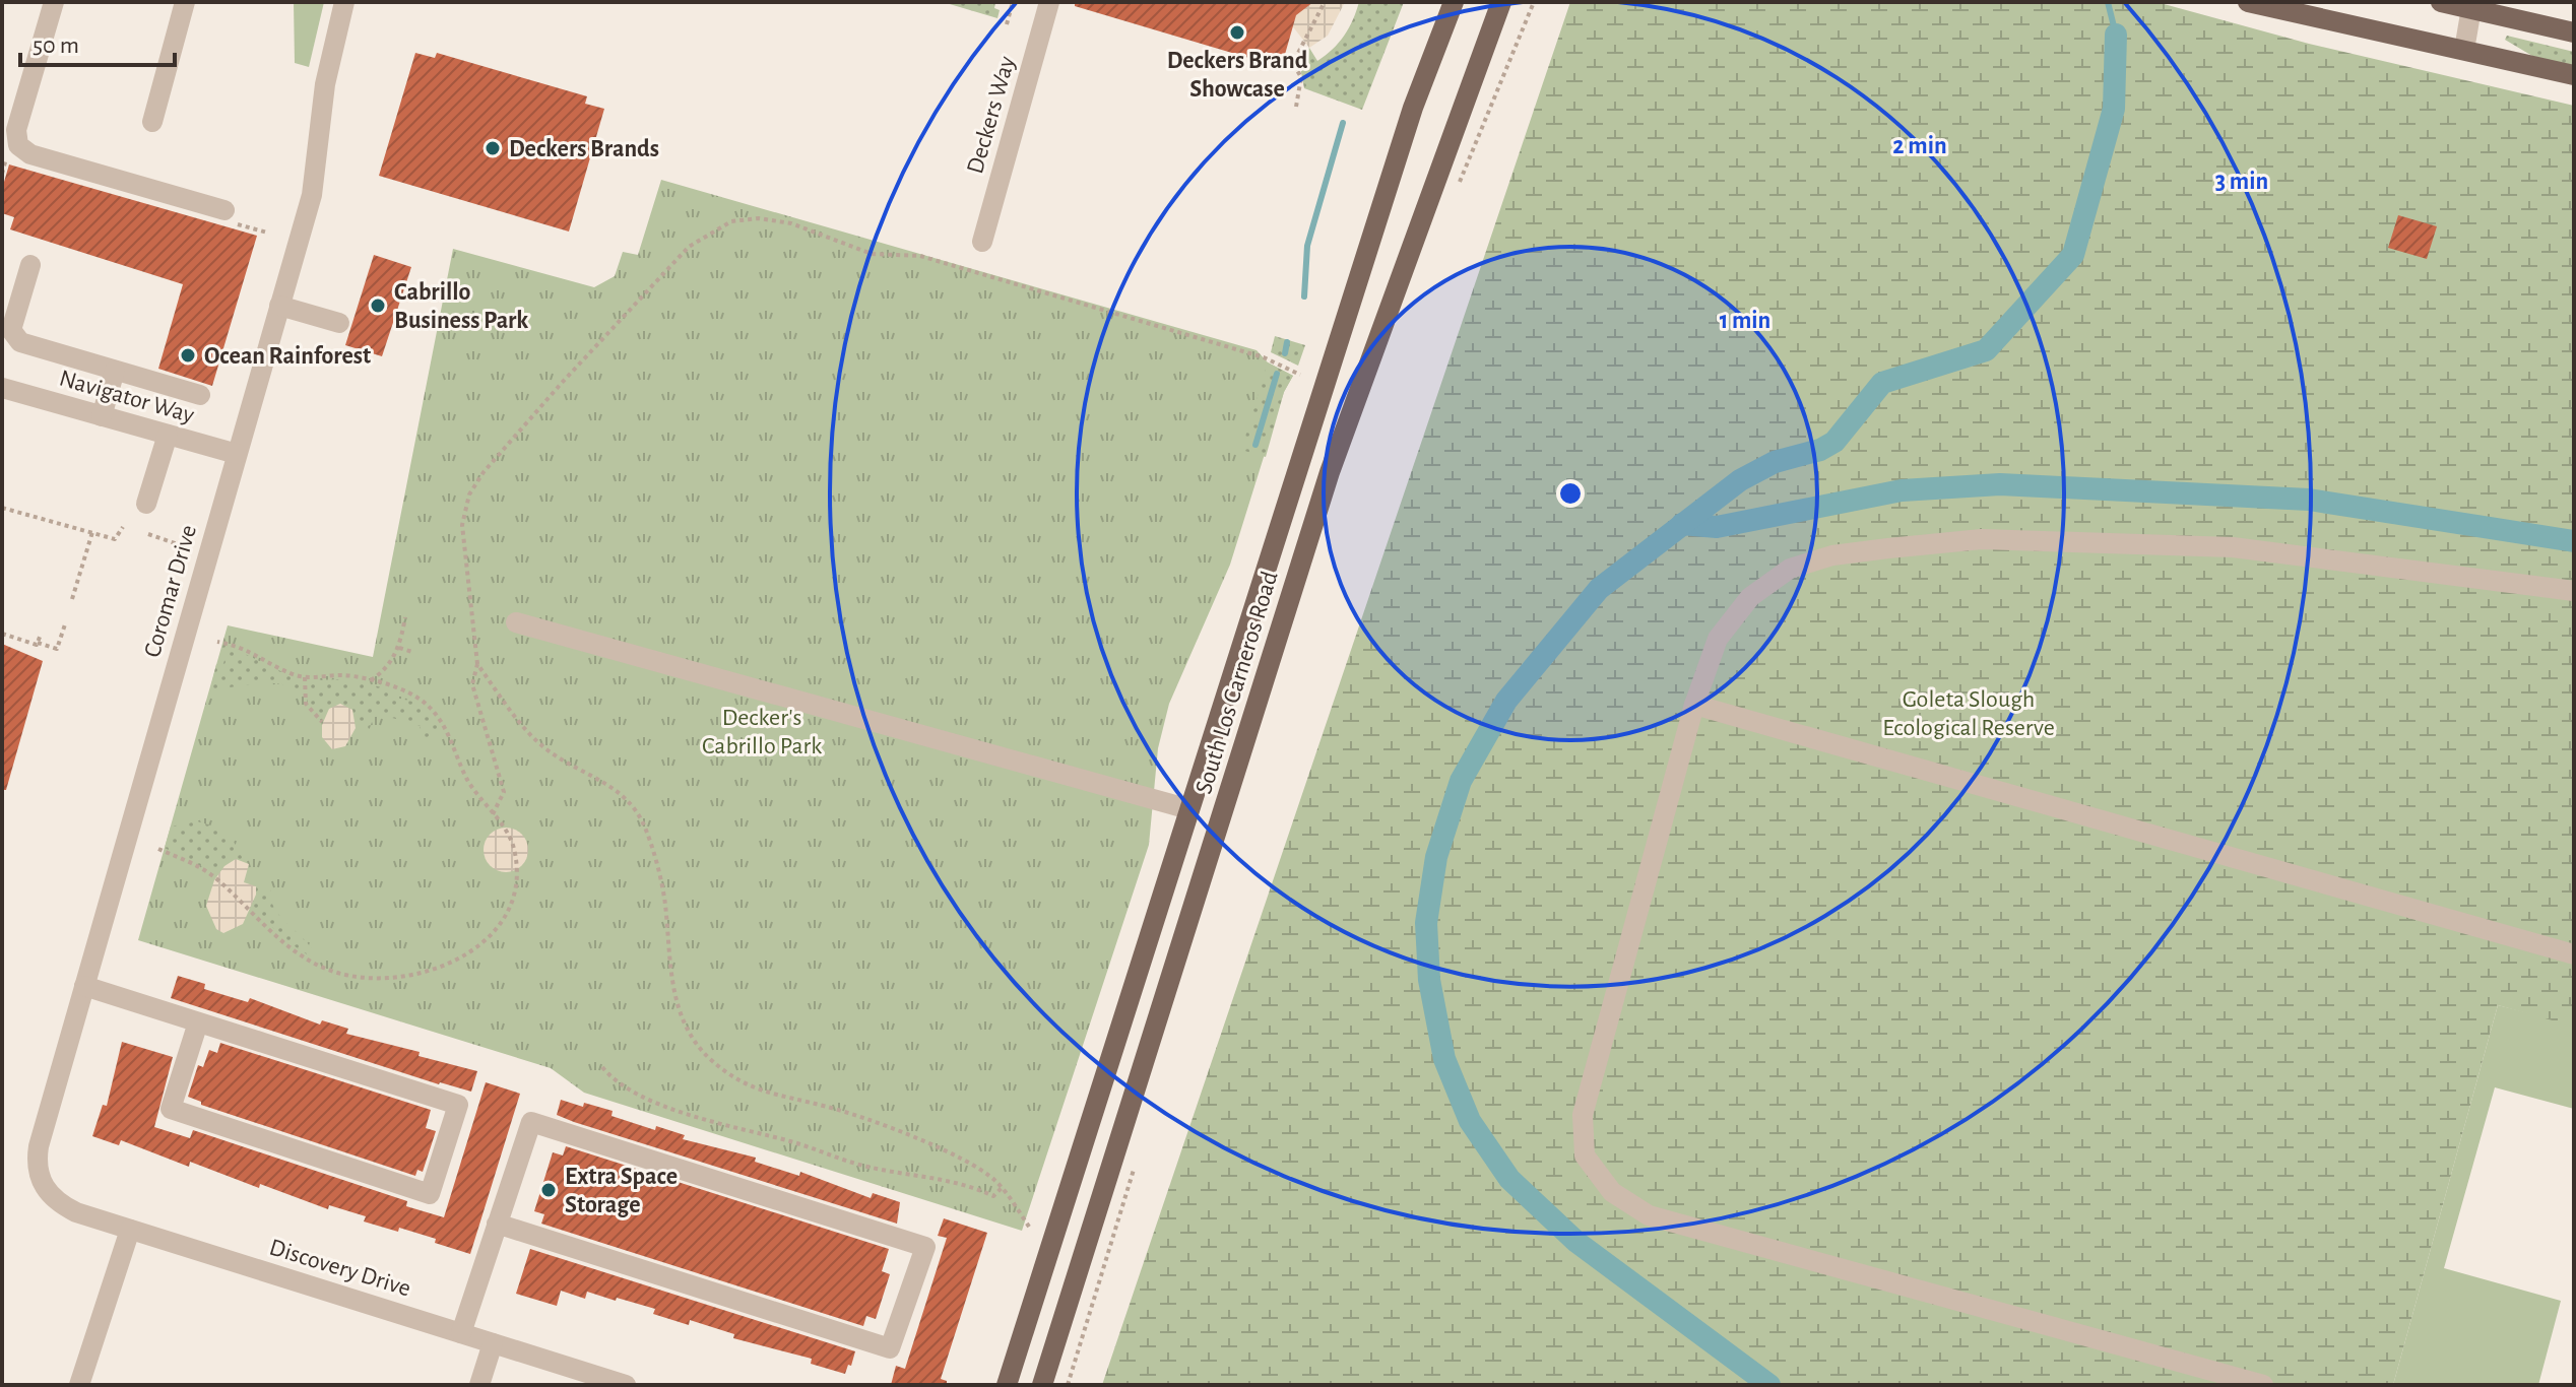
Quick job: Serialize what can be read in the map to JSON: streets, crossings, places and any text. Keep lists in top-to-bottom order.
{
  "streets": {
    "main road": ["South Los Carneros Road"],
    "street": [
      "Deckers Way",
      "Navigator Way",
      "Coromar Drive",
      "Discovery Drive"
    ]
  },
  "crossings": [
    ["Navigator Way", "Coromar Drive"],
    ["Coromar Drive", "Discovery Drive"]
  ],
  "parks": ["Goleta Slough Ecological Reserve", "Decker's Cabrillo Park"],
  "places": [
    "Deckers Brand Showcase",
    "Deckers Brands",
    "Cabrillo Business Park",
    "Ocean Rainforest",
    "Extra Space Storage"
  ],
  "scale_bar": "50 m",
  "rings": ["2 min", "3 min", "1 min"]
}
